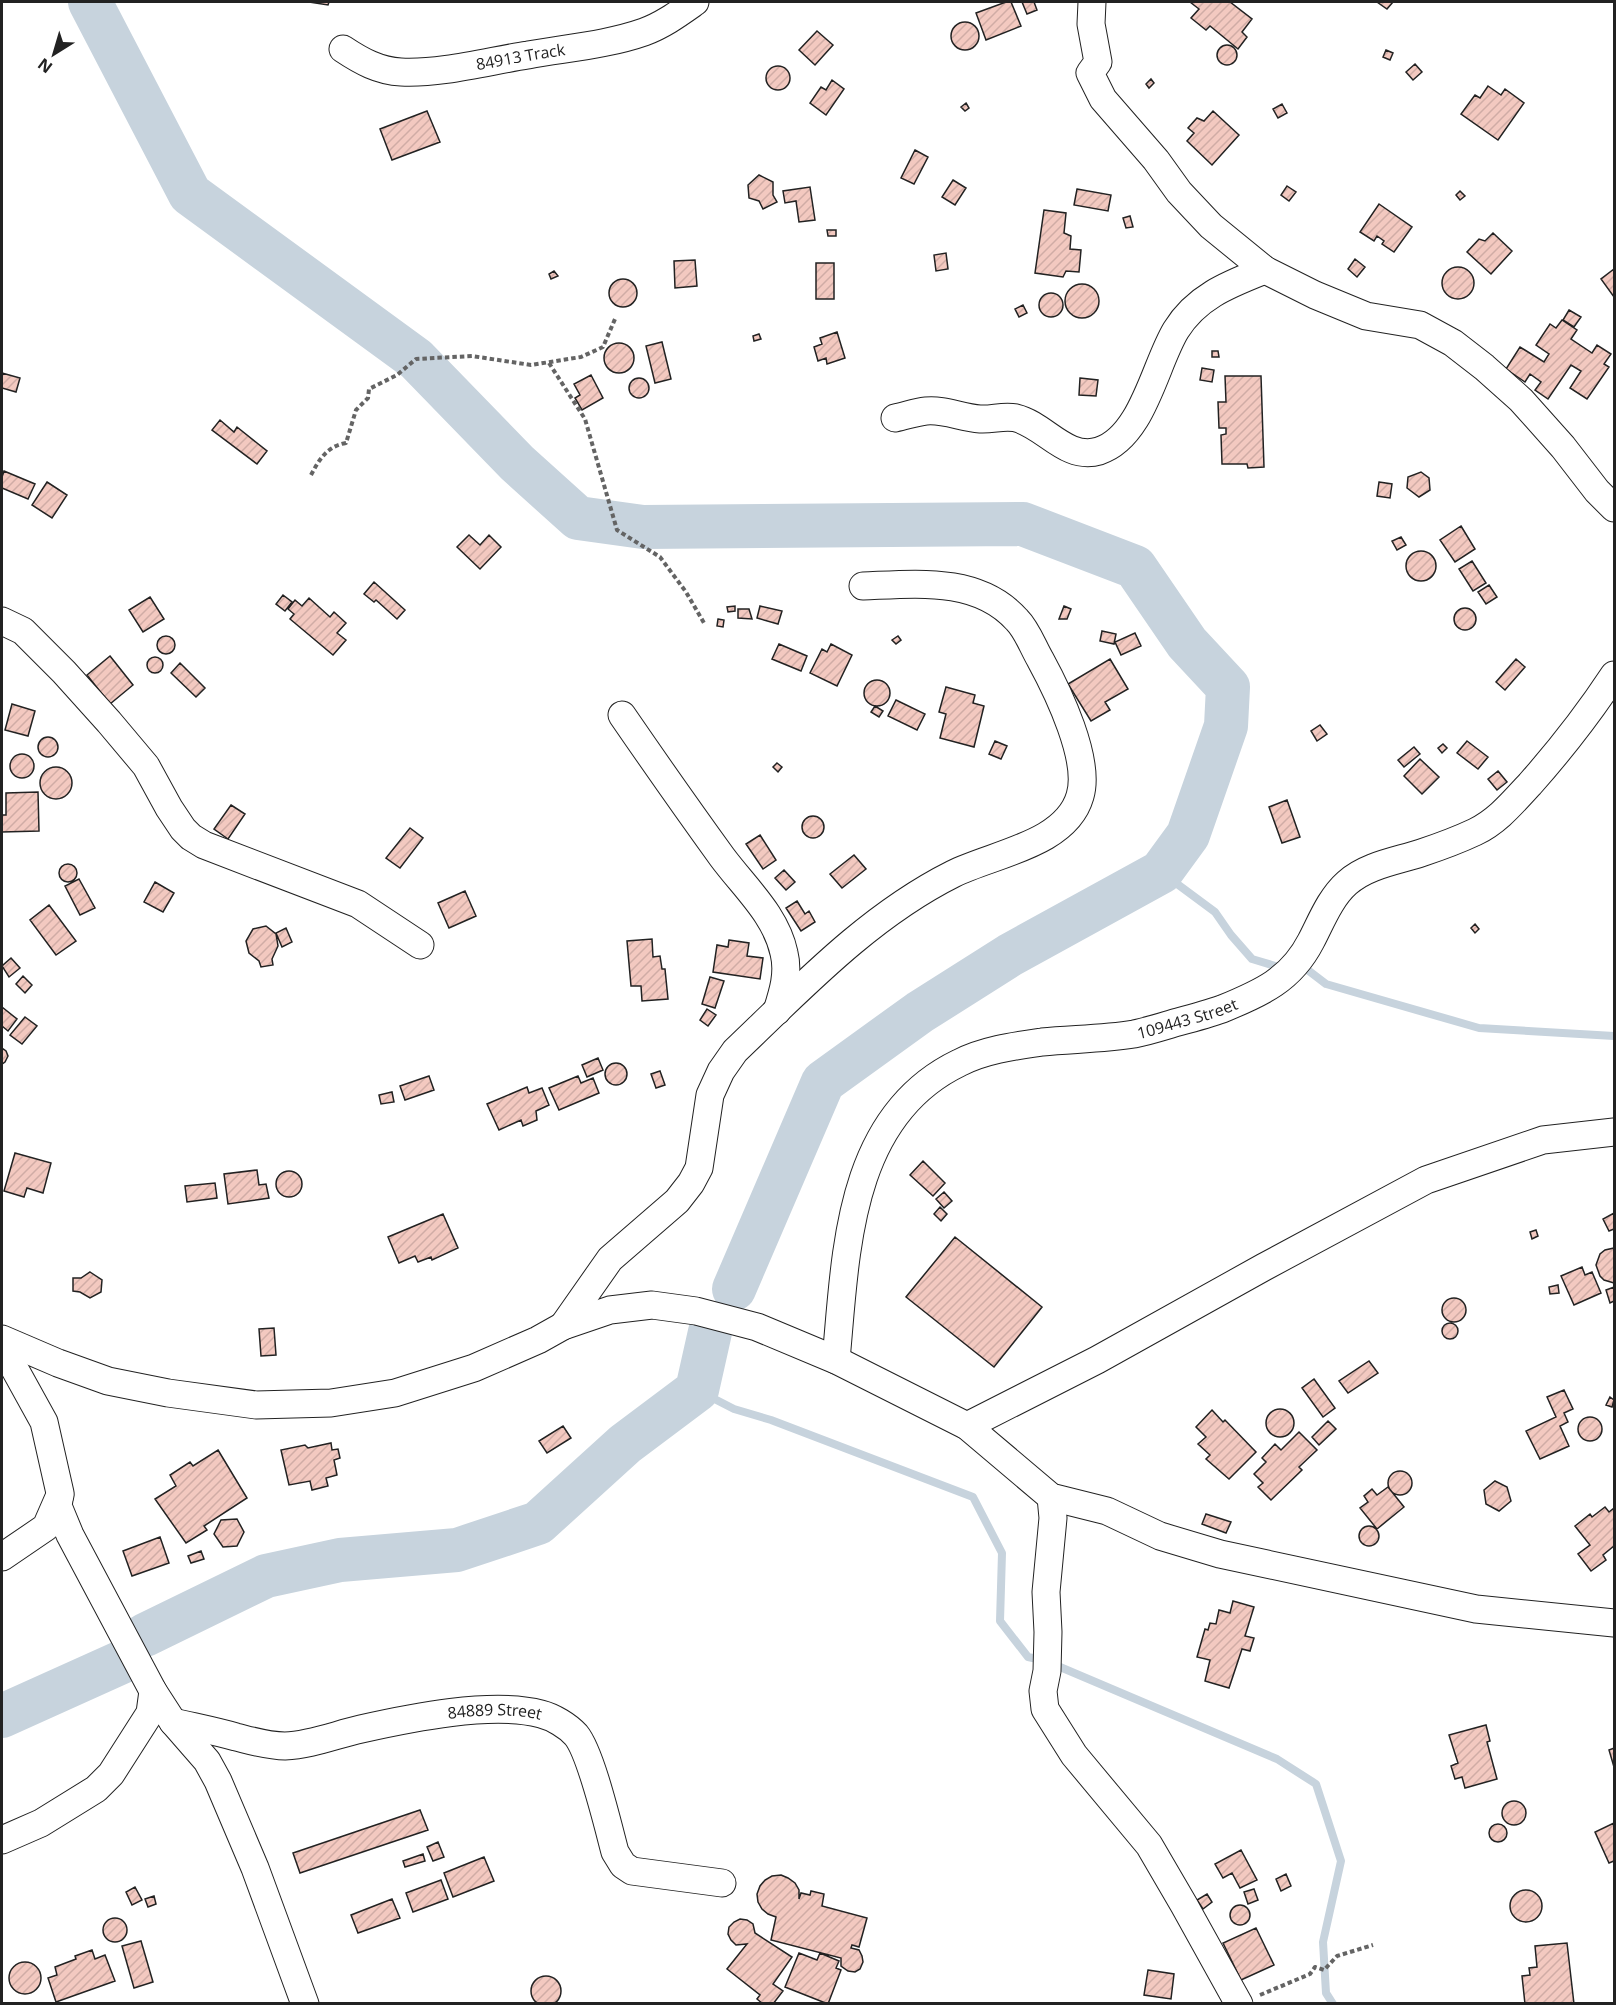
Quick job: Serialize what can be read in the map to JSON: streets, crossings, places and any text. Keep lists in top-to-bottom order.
{
  "streets": {
    "street": ["84913 Track", "109443 Street", "84889 Street"]
  },
  "north": "bottom left"
}
